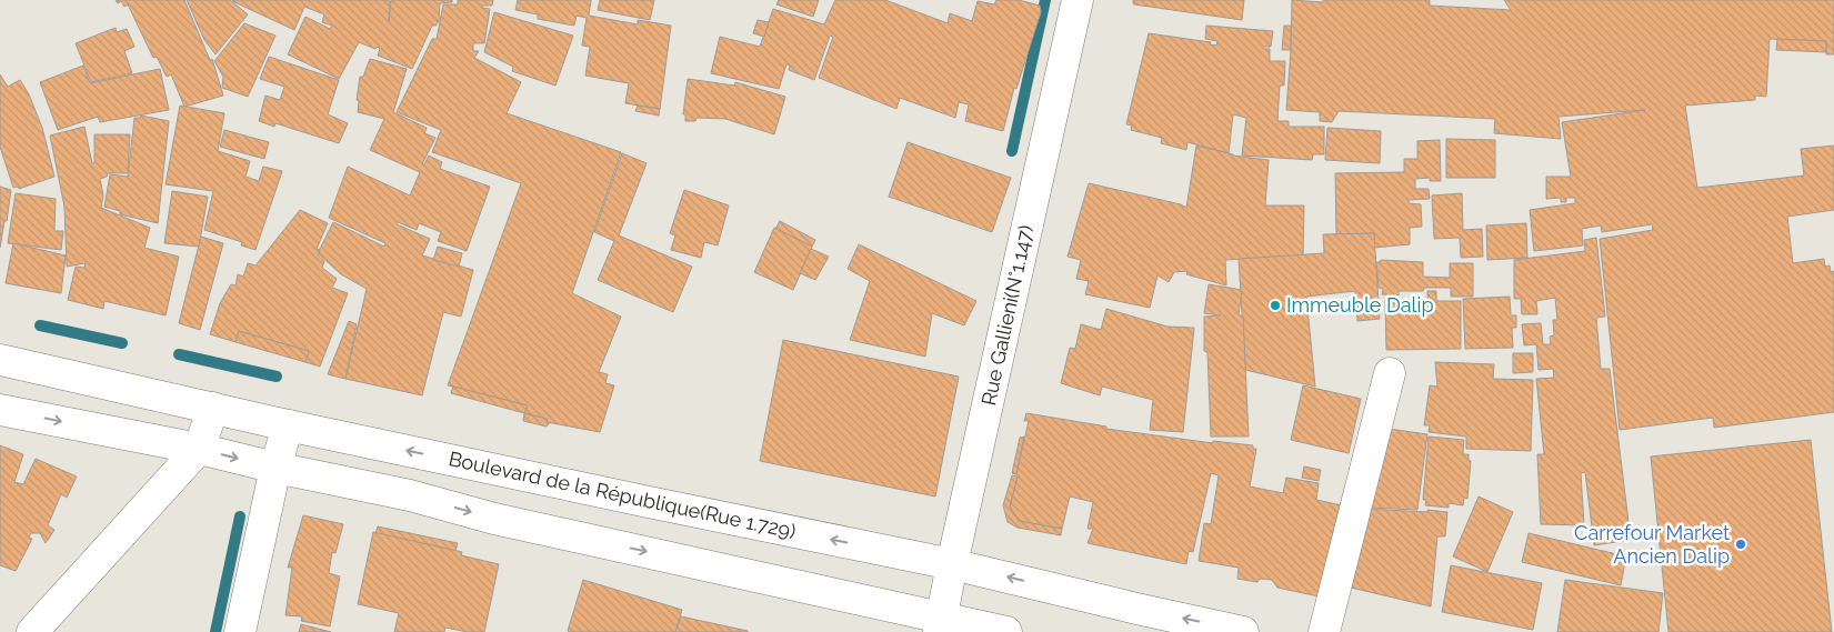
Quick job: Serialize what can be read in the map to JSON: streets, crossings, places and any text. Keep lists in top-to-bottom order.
{
  "streets": {
    "main road": ["Rue Gallieni(N°1.147)", "Boulevard de la République(Rue 1.729)"]
  },
  "crossings": [
    ["Rue Gallieni(N°1.147)", "Boulevard de la République(Rue 1.729)"]
  ],
  "places": ["Immeuble Dalip", "Carrefour Market Ancien Dalip"]
}
